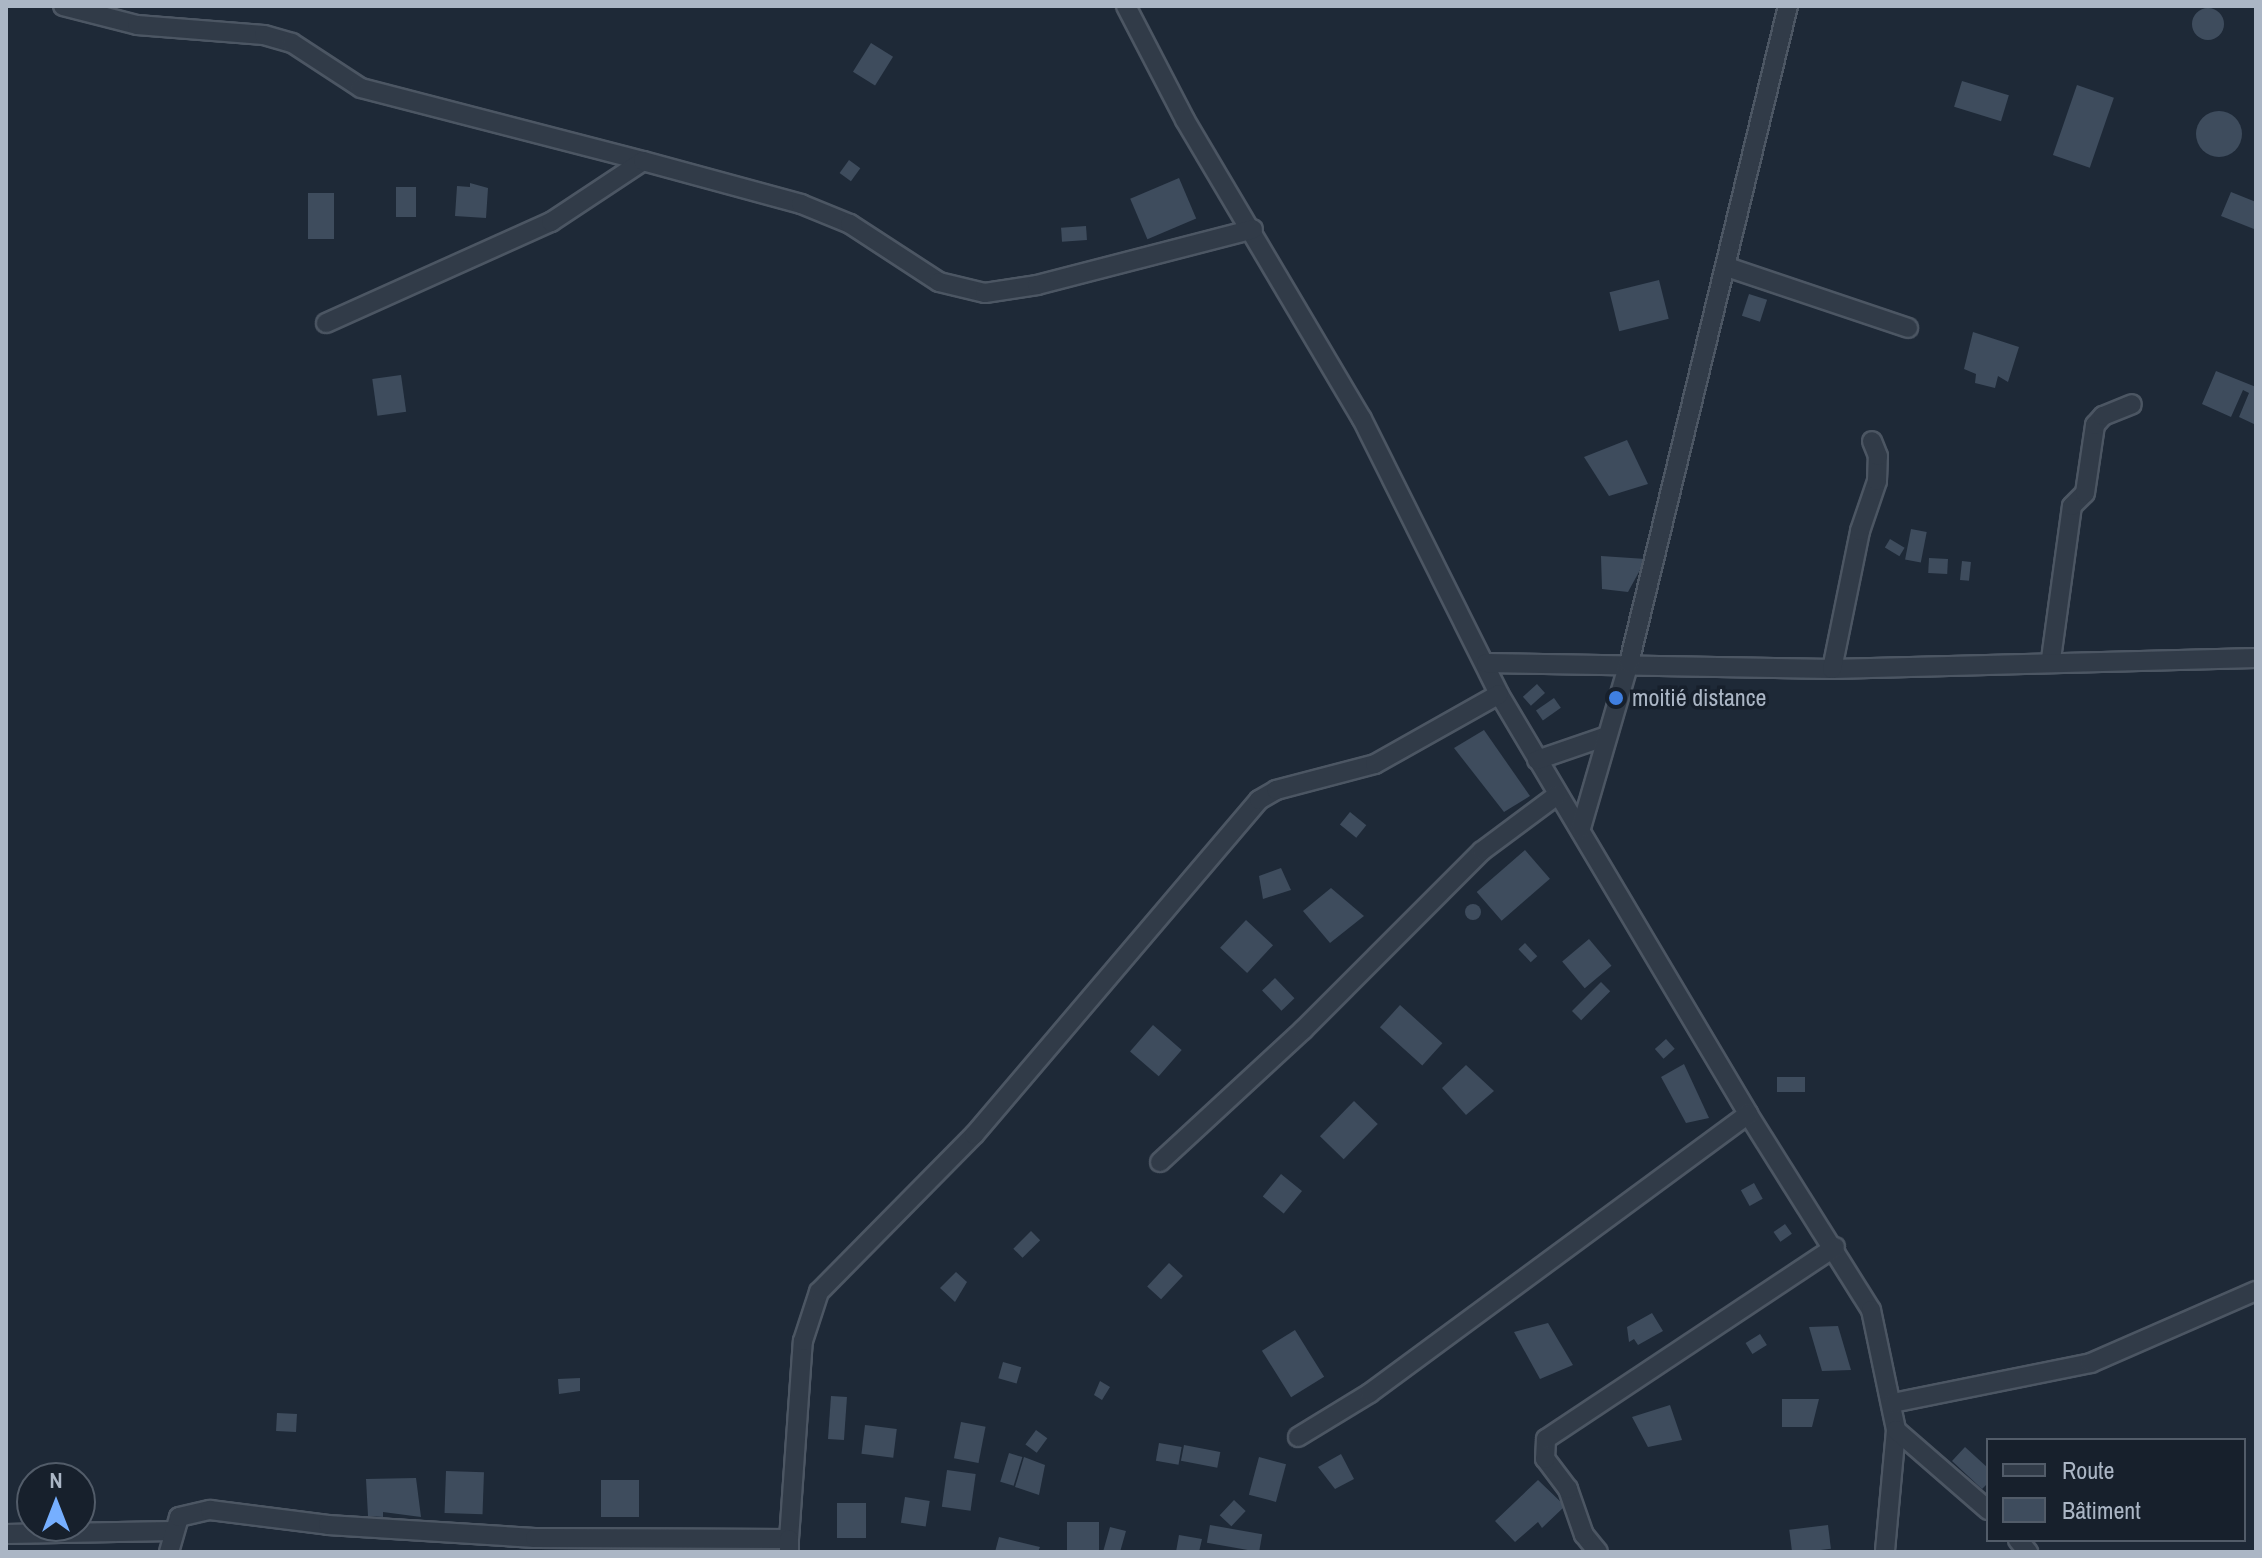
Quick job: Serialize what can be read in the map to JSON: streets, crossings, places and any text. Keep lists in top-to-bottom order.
{
  "places": ["moitié distance"],
  "legend": ["Route", "Bâtiment"],
  "north": "top"
}
